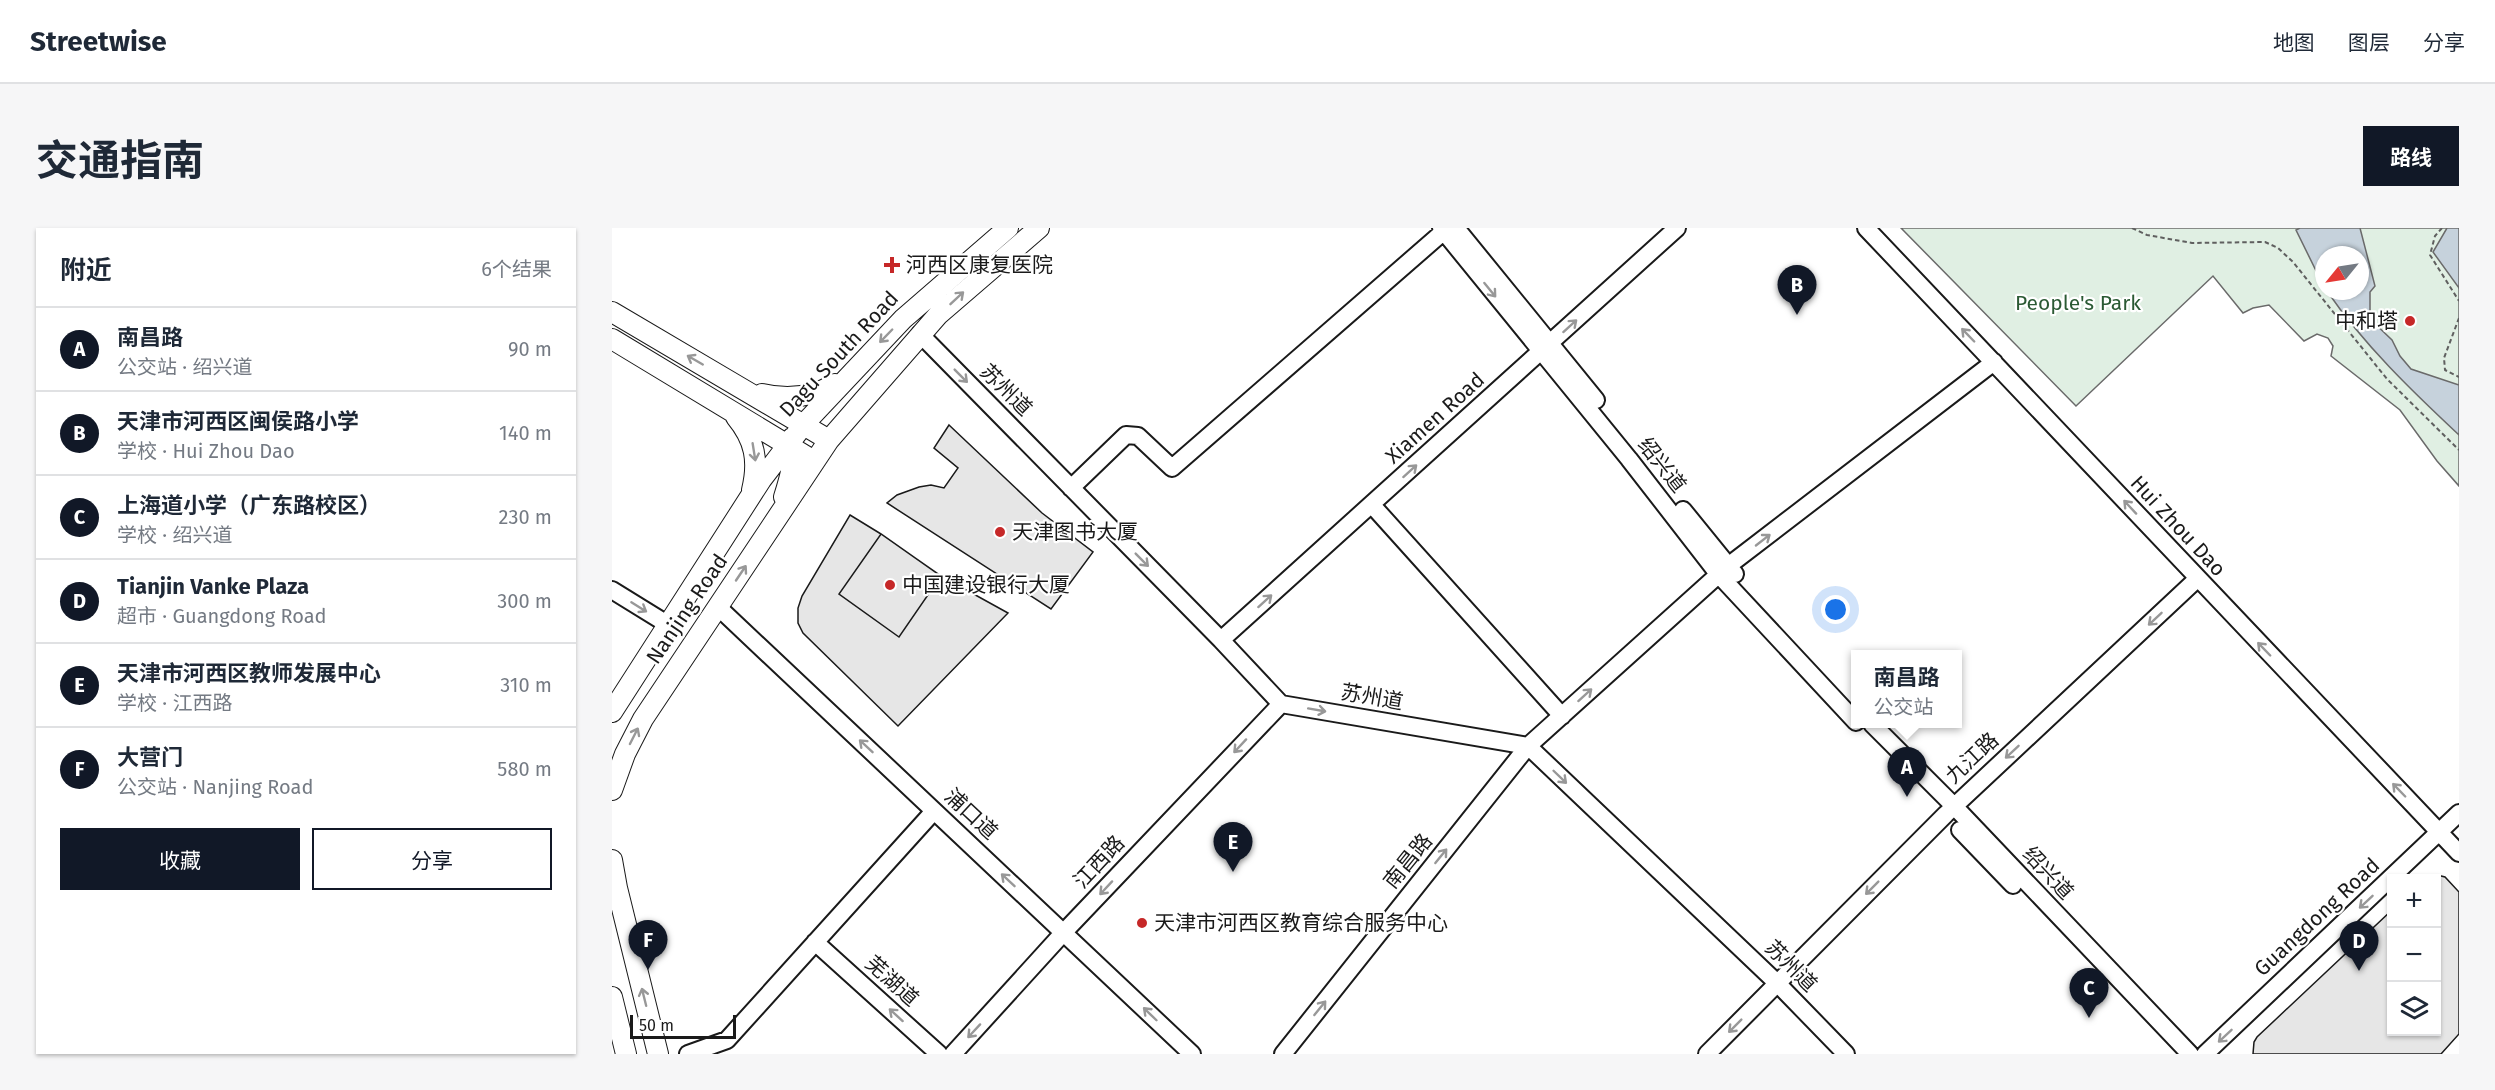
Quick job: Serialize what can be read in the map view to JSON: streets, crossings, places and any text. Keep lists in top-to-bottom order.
{
  "streets": {
    "main road": ["Dagu South Road", "Nanjing Road"],
    "street": [
      "苏州道",
      "Xiamen Road",
      "绍兴道",
      "Hui Zhou Dao",
      "九江路",
      "浦口道",
      "南昌路",
      "江西路",
      "Guangdong Road",
      "芜湖道"
    ]
  },
  "crossings": [
    ["Dagu South Road", "Nanjing Road"],
    ["苏州道", "Xiamen Road"],
    ["苏州道", "九江路"],
    ["苏州道", "南昌路"],
    ["苏州道", "江西路"],
    ["Xiamen Road", "绍兴道"],
    ["绍兴道", "九江路"],
    ["绍兴道", "南昌路"],
    ["Hui Zhou Dao", "九江路"],
    ["Hui Zhou Dao", "南昌路"],
    ["Hui Zhou Dao", "Guangdong Road"],
    ["Nanjing Road", "浦口道"],
    ["浦口道", "江西路"]
  ],
  "one_way": [
    "苏州道",
    "Xiamen Road",
    "Hui Zhou Dao",
    "九江路",
    "浦口道",
    "南昌路",
    "江西路",
    "Guangdong Road",
    "芜湖道"
  ],
  "parks": ["People's Park"],
  "places": {
    "health": ["河西区康复医院"],
    "other": [
      "中和塔",
      "天津图书大厦",
      "中国建设银行大厦",
      "天津市河西区教育综合服务中心"
    ]
  },
  "scale_bar": "50 m",
  "north": "bottom left",
  "page": {
    "header": "Streetwise",
    "nav": ["地图", "图层", "分享"],
    "title": "交通指南",
    "buttons": [
      "路线",
      ["收藏", "分享"]
    ],
    "heading": ["附近", "6个结果"],
    "pins": [
      "B",
      "A",
      "E",
      "F",
      "D",
      "C"
    ],
    "list": [
      {
        "mark": "A",
        "name": "南昌路",
        "note": "公交站 · 绍兴道",
        "value": "90 m"
      },
      {
        "mark": "B",
        "name": "天津市河西区闽侯路小学",
        "note": "学校 · Hui Zhou Dao",
        "value": "140 m"
      },
      {
        "mark": "C",
        "name": "上海道小学（广东路校区）",
        "note": "学校 · 绍兴道",
        "value": "230 m"
      },
      {
        "mark": "D",
        "name": "Tianjin Vanke Plaza",
        "note": "超市 · Guangdong Road",
        "value": "300 m"
      },
      {
        "mark": "E",
        "name": "天津市河西区教师发展中心",
        "note": "学校 · 江西路",
        "value": "310 m"
      },
      {
        "mark": "F",
        "name": "大营门",
        "note": "公交站 · Nanjing Road",
        "value": "580 m"
      }
    ],
    "popup": ["南昌路", "公交站"],
    "map_buttons": ["+", "−"],
    "scale": "50 m"
  }
}
